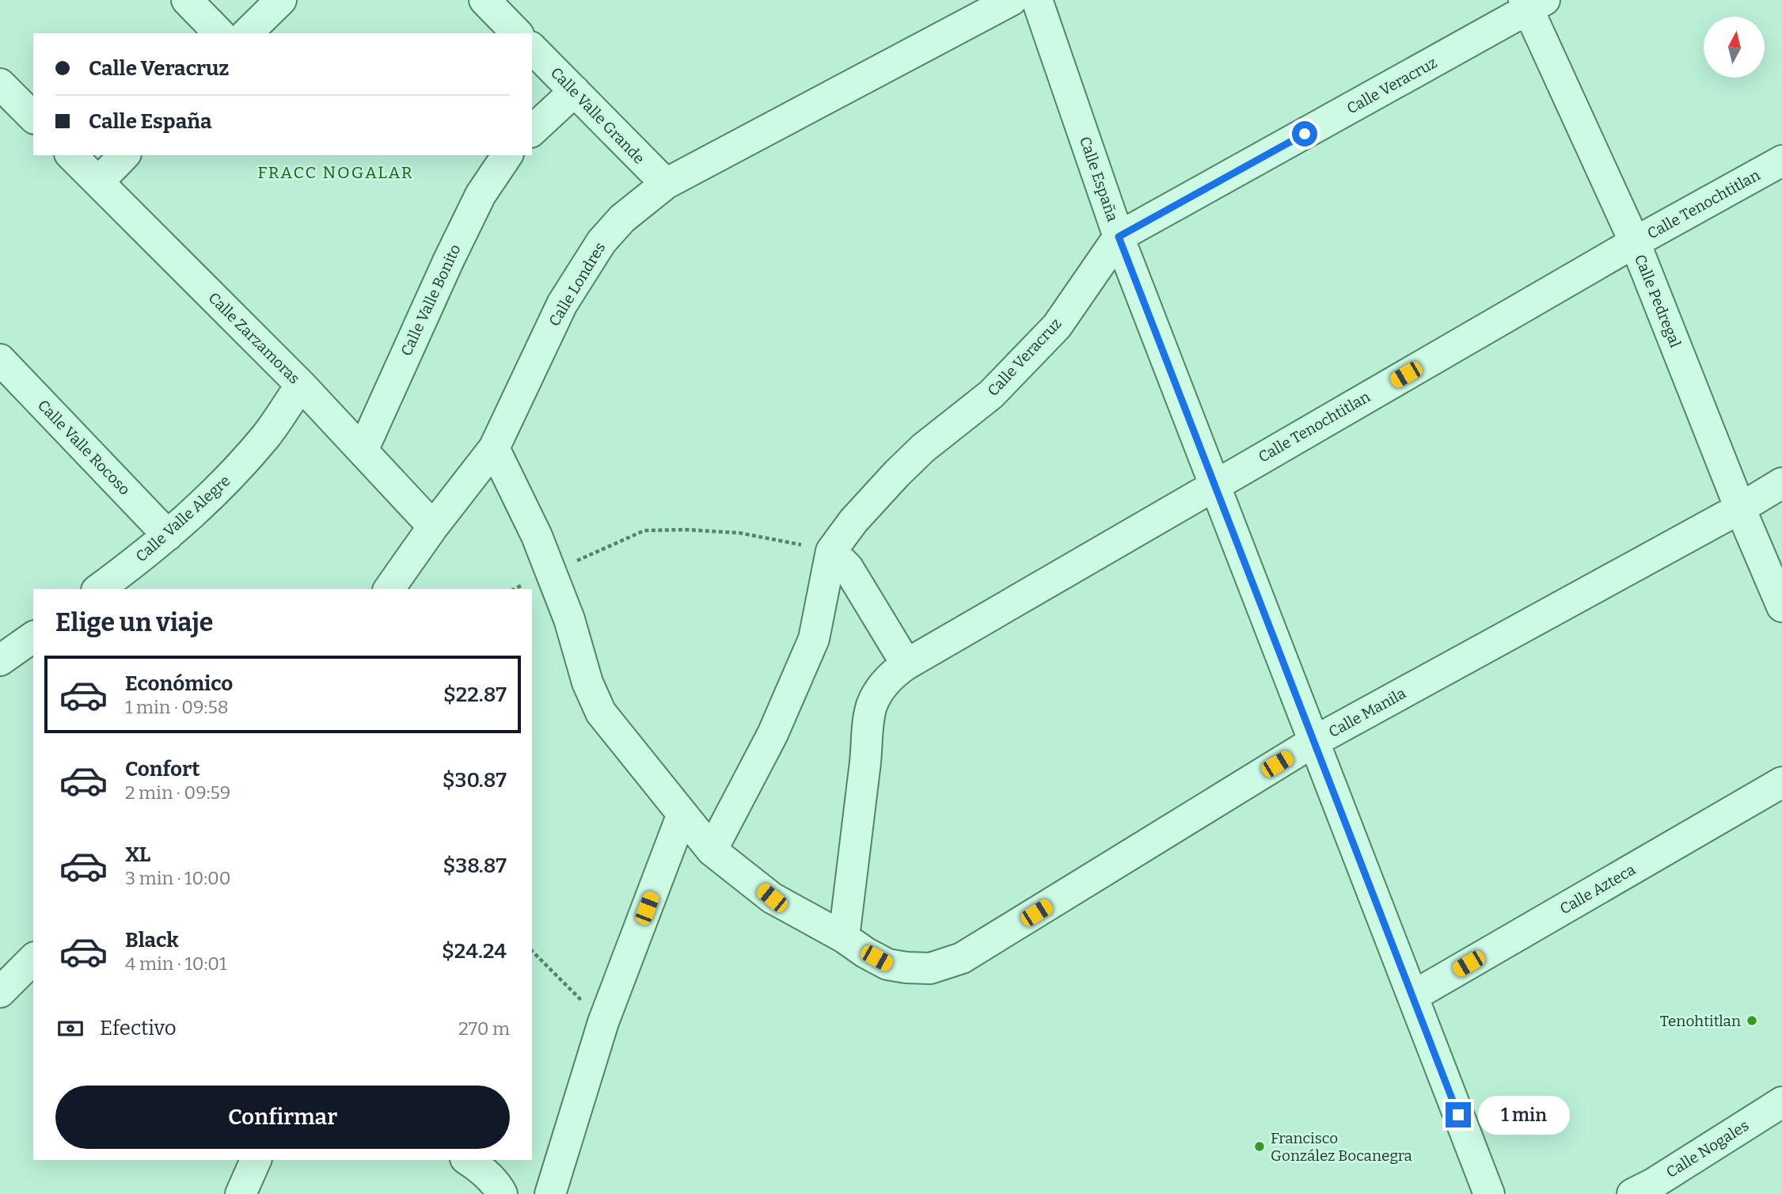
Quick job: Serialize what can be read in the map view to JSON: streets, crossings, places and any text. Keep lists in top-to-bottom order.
{
  "streets": {
    "street": [
      "Calle Veracruz",
      "Calle Valle Grande",
      "Calle España",
      "Calle Tenochtitlan",
      "Calle Londres",
      "Calle Valle Bonito",
      "Calle Pedregal",
      "Calle Zarzamoras",
      "Calle Valle Rocoso",
      "Calle Valle Alegre",
      "Calle Manila",
      "Calle Azteca",
      "Calle Nogales"
    ]
  },
  "crossings": [
    ["Calle Veracruz", "Calle España"],
    ["Calle Veracruz", "Calle Pedregal"],
    ["Calle Valle Grande", "Calle Londres"],
    ["Calle España", "Calle Tenochtitlan"],
    ["Calle España", "Calle Manila"],
    ["Calle España", "Calle Azteca"],
    ["Calle Tenochtitlan", "Calle Pedregal"],
    ["Calle Tenochtitlan", "Calle Manila"],
    ["Calle Londres", "Calle Zarzamoras"],
    ["Calle Londres", "Calle Manila"],
    ["Calle Valle Bonito", "Calle Zarzamoras"],
    ["Calle Pedregal", "Calle Manila"],
    ["Calle Zarzamoras", "Calle Valle Alegre"],
    ["Calle Valle Rocoso", "Calle Valle Alegre"]
  ],
  "districts": ["FRACC NOGALAR"],
  "places": ["Tenohtitlan", "Francisco González Bocanegra"],
  "north": "top",
  "page": {
    "banner": ["Calle Veracruz", "Calle España"],
    "heading": "Elige un viaje",
    "list": [
      {
        "name": "Económico",
        "note": "1 min · 09:58",
        "value": "$22.87"
      },
      {
        "name": "Confort",
        "note": "2 min · 09:59",
        "value": "$30.87"
      },
      {
        "name": "XL",
        "note": "3 min · 10:00",
        "value": "$38.87"
      },
      {
        "name": "Black",
        "note": "4 min · 10:01",
        "value": "$24.24"
      }
    ],
    "pay": ["Efectivo", "270 m"],
    "buttons": "Confirmar",
    "bubble": "1 min"
  }
}
